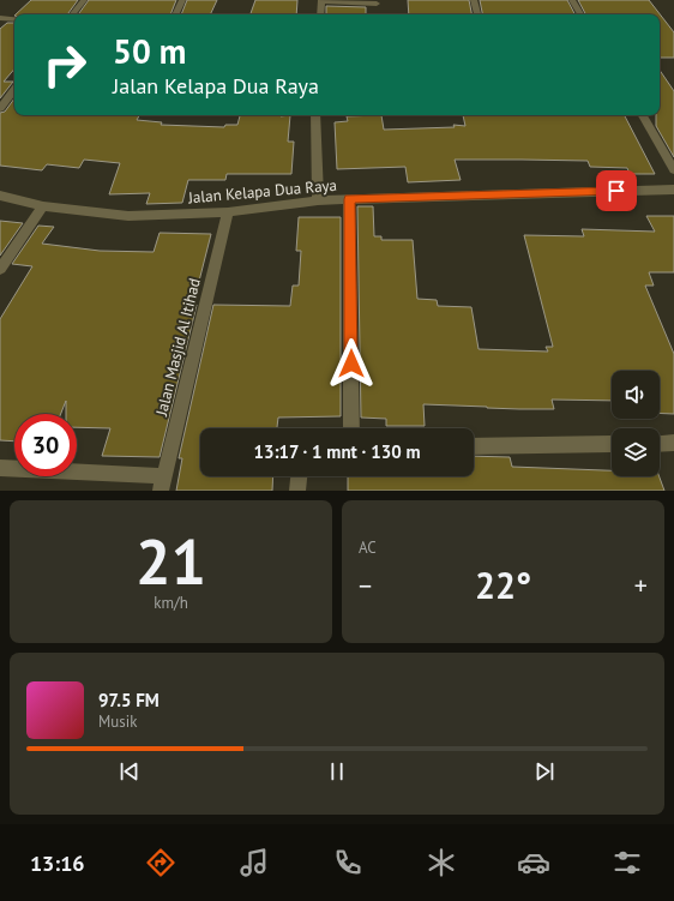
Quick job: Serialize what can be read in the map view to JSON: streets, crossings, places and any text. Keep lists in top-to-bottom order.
{
  "streets": {
    "street": ["Jalan Kelapa Dua Raya", "Jalan Masjid Al Itihad"]
  },
  "crossings": [
    ["Jalan Kelapa Dua Raya", "Jalan Masjid Al Itihad"]
  ],
  "page": {
    "turn": ["50 m", "Jalan Kelapa Dua Raya"],
    "limit": "30",
    "trip": "13:17 · 1 mnt · 130 m",
    "tile": [
      ["21", "km/h"],
      "AC"
    ],
    "heat": ["−", "22°", "+"],
    "song": ["97.5 FM", "Musik"],
    "tabs": "13:16"
  }
}
